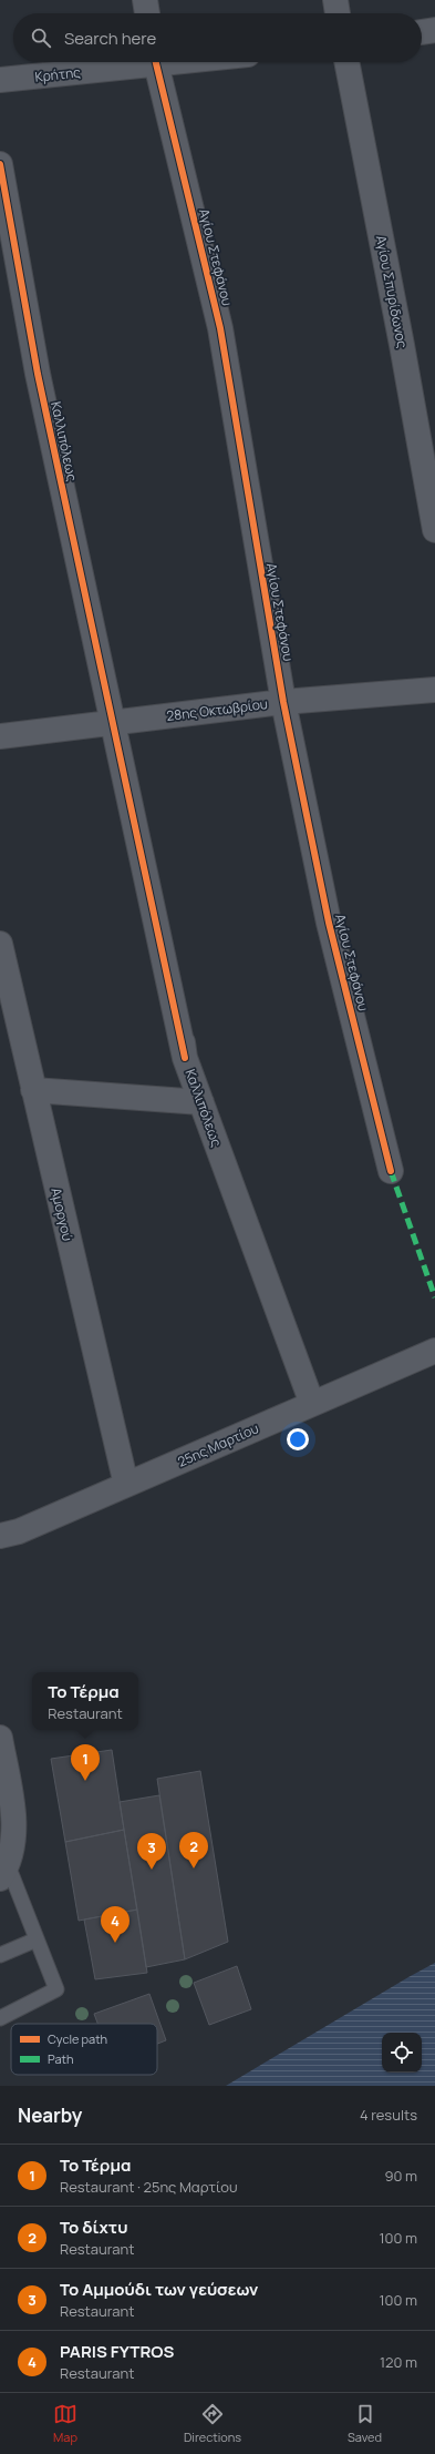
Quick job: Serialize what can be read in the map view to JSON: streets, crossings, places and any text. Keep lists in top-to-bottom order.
{
  "streets": {
    "street": [
      "Κρήτης",
      "Αγίου Στεφάνου",
      "Αγίου Σπυρίδωνος",
      "Καλλιπόλεως",
      "28ης Οκτωβρίου",
      "Αμοργού",
      "25ης Μαρτίου"
    ]
  },
  "crossings": [
    ["Αγίου Στεφάνου", "28ης Οκτωβρίου"],
    ["Καλλιπόλεως", "28ης Οκτωβρίου"],
    ["Καλλιπόλεως", "25ης Μαρτίου"],
    ["Αμοργού", "25ης Μαρτίου"]
  ],
  "legend": ["Cycle path", "Path"],
  "page": {
    "search": "Search here",
    "popup": ["Το Τέρμα", "Restaurant"],
    "pins": [
      "1",
      "2",
      "3",
      "4"
    ],
    "heading": ["Nearby", "4 results"],
    "list": [
      {
        "mark": "1",
        "name": "Το Τέρμα",
        "note": "Restaurant · 25ης Μαρτίου",
        "value": "90 m"
      },
      {
        "mark": "2",
        "name": "Το δίχτυ",
        "note": "Restaurant",
        "value": "100 m"
      },
      {
        "mark": "3",
        "name": "Το Αμμούδι των γεύσεων",
        "note": "Restaurant",
        "value": "100 m"
      },
      {
        "mark": "4",
        "name": "PARIS FYTROS",
        "note": "Restaurant",
        "value": "120 m"
      }
    ],
    "nav": ["Map", "Directions", "Saved"]
  }
}
